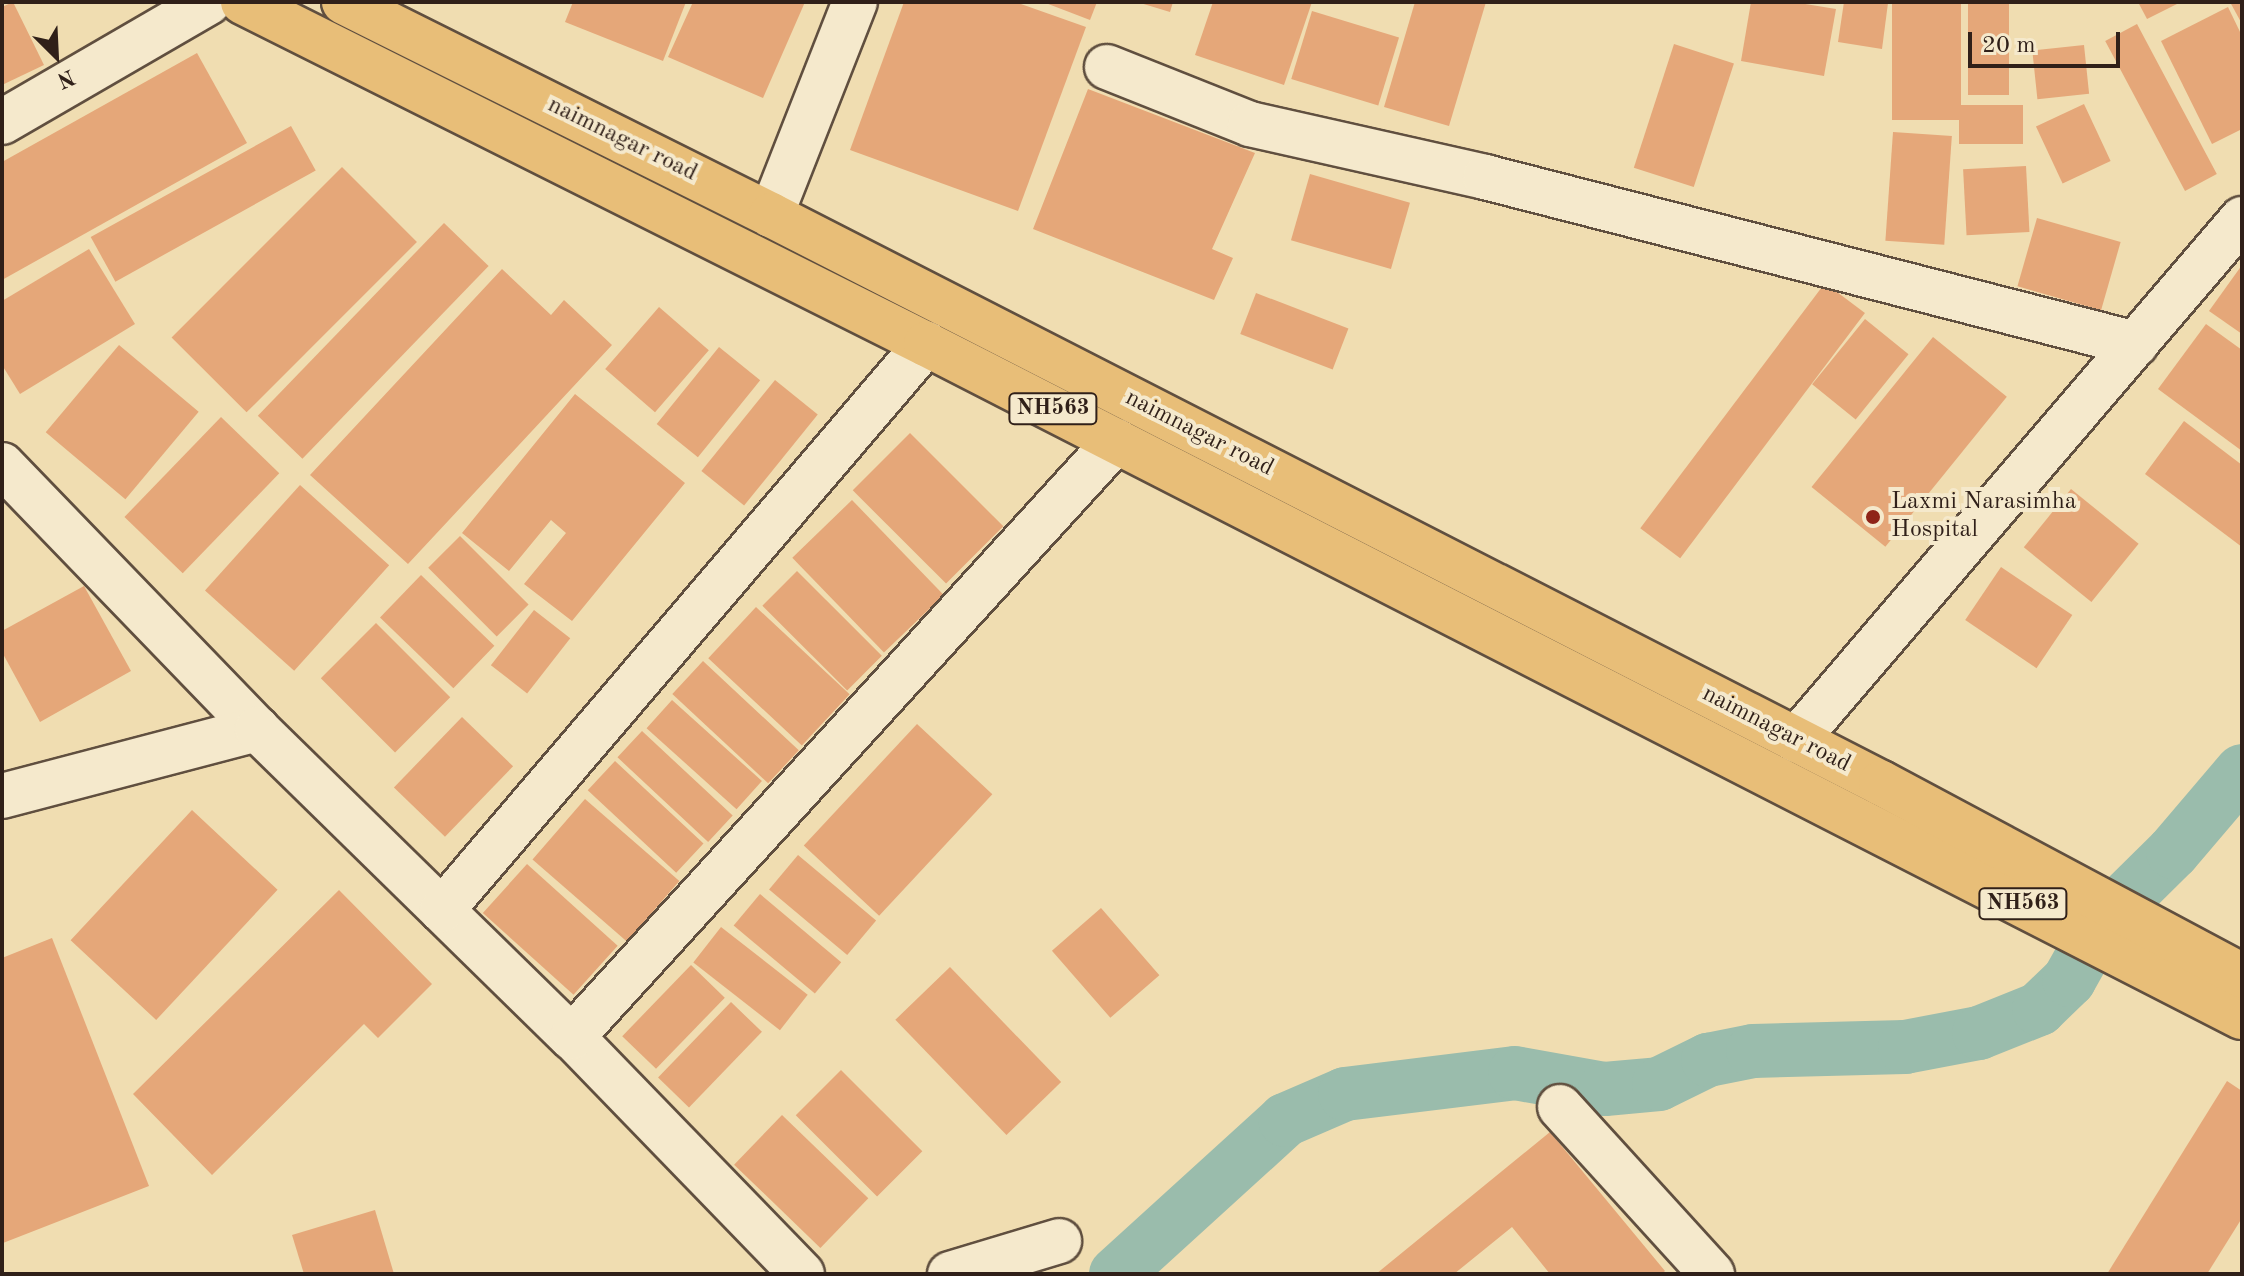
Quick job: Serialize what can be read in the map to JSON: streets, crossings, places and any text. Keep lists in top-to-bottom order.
{
  "streets": {
    "highway": ["naimnagar road", "NH563"]
  },
  "crossings": [
    ["naimnagar road", "NH563"]
  ],
  "places": ["Laxmi Narasimha Hospital"],
  "scale_bar": "20 m",
  "north": "bottom right"
}
